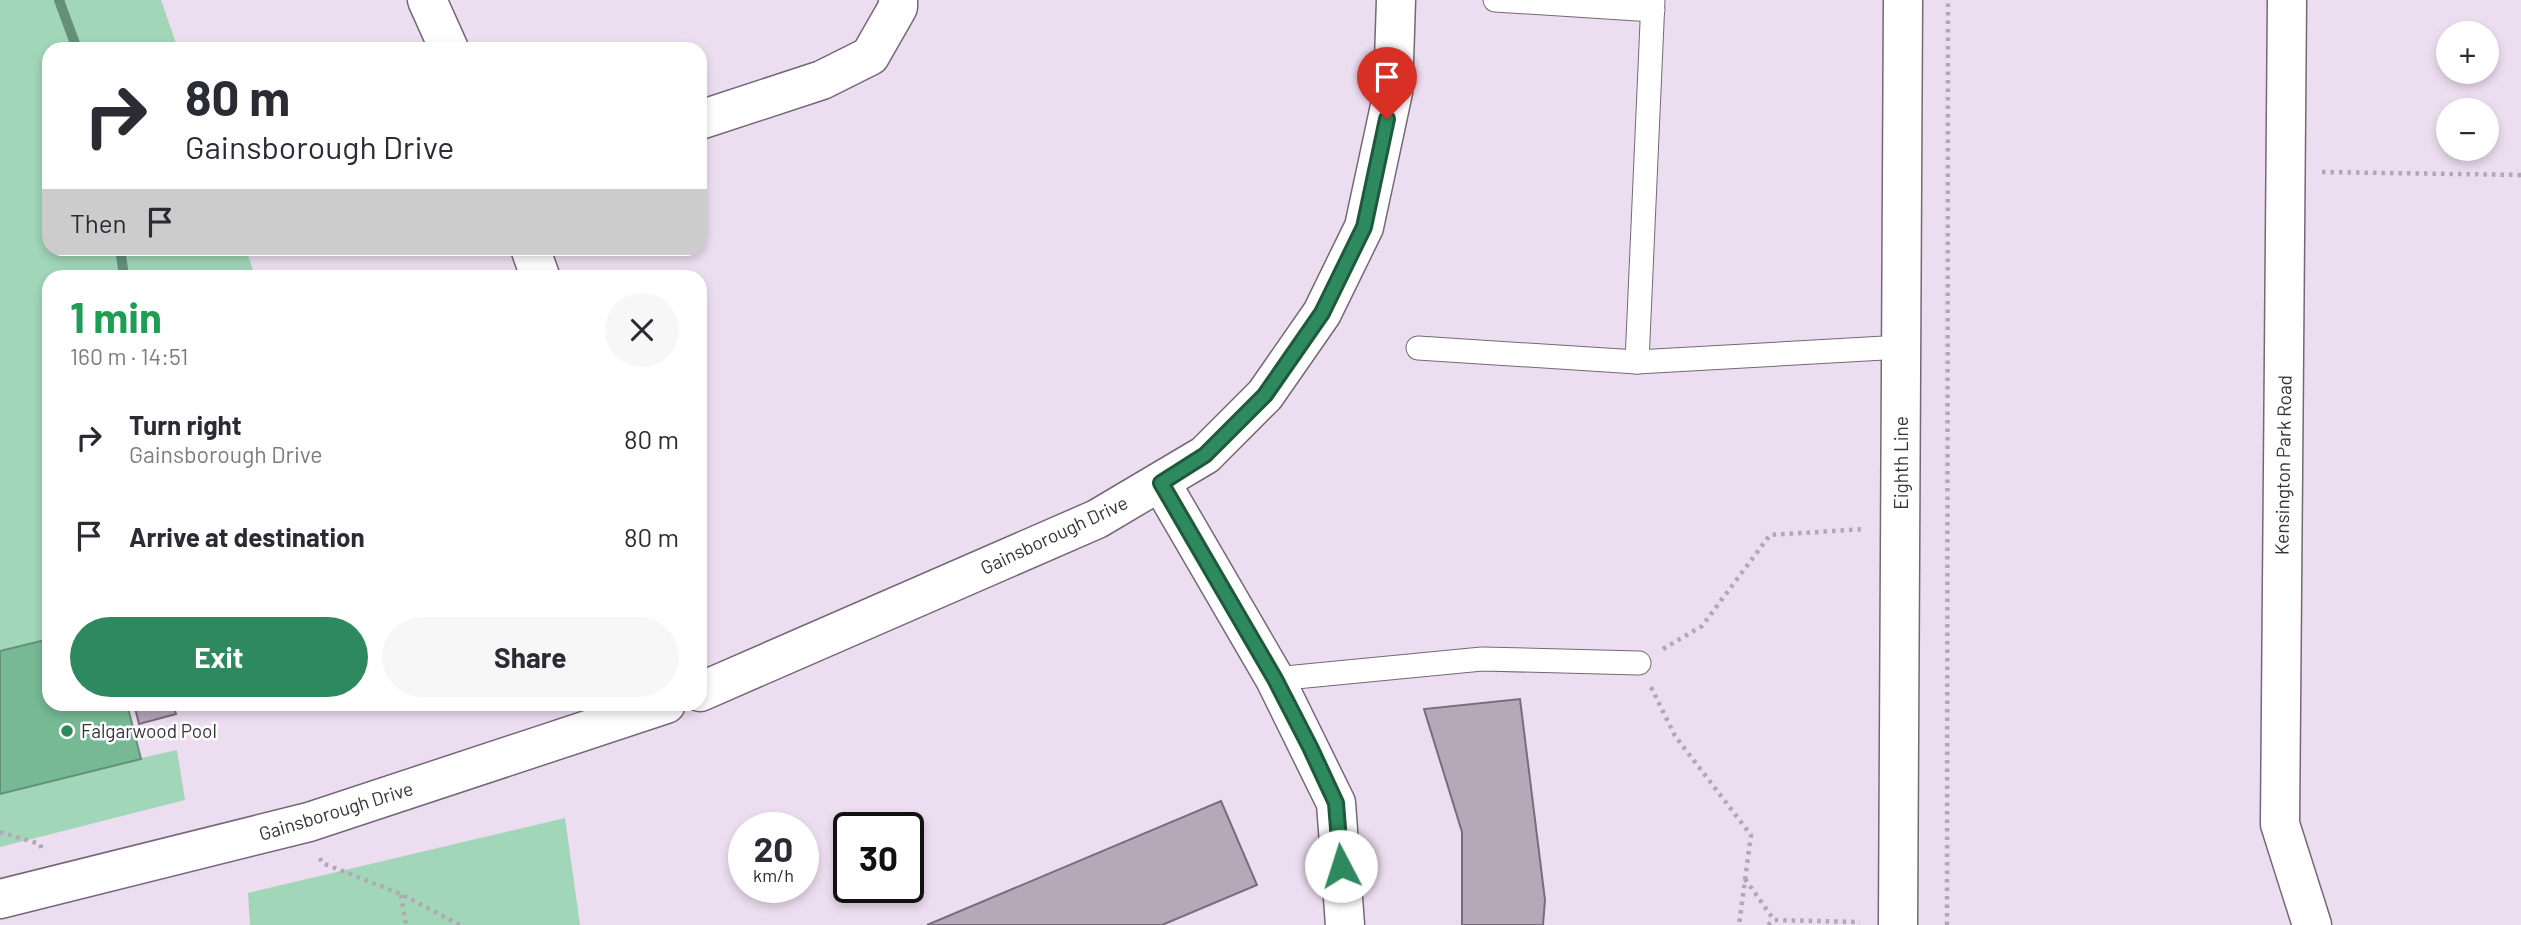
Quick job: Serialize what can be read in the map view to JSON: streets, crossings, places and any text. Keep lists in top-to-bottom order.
{
  "streets": {
    "street": ["Eighth Line", "Kensington Park Road", "Gainsborough Drive"]
  },
  "places": ["Falgarwood Pool"],
  "page": {
    "map_buttons": ["+", "−"],
    "turn": ["80 m", "Gainsborough Drive"],
    "then": "Then",
    "heading": ["1 min", "160 m · 14:51"],
    "list": [
      {
        "name": "Turn right",
        "note": "Gainsborough Drive",
        "value": "80 m"
      },
      {
        "name": "Arrive at destination",
        "value": "80 m"
      }
    ],
    "buttons": ["Exit", "Share"],
    "speed": "20 km/h",
    "limit": "30"
  }
}
